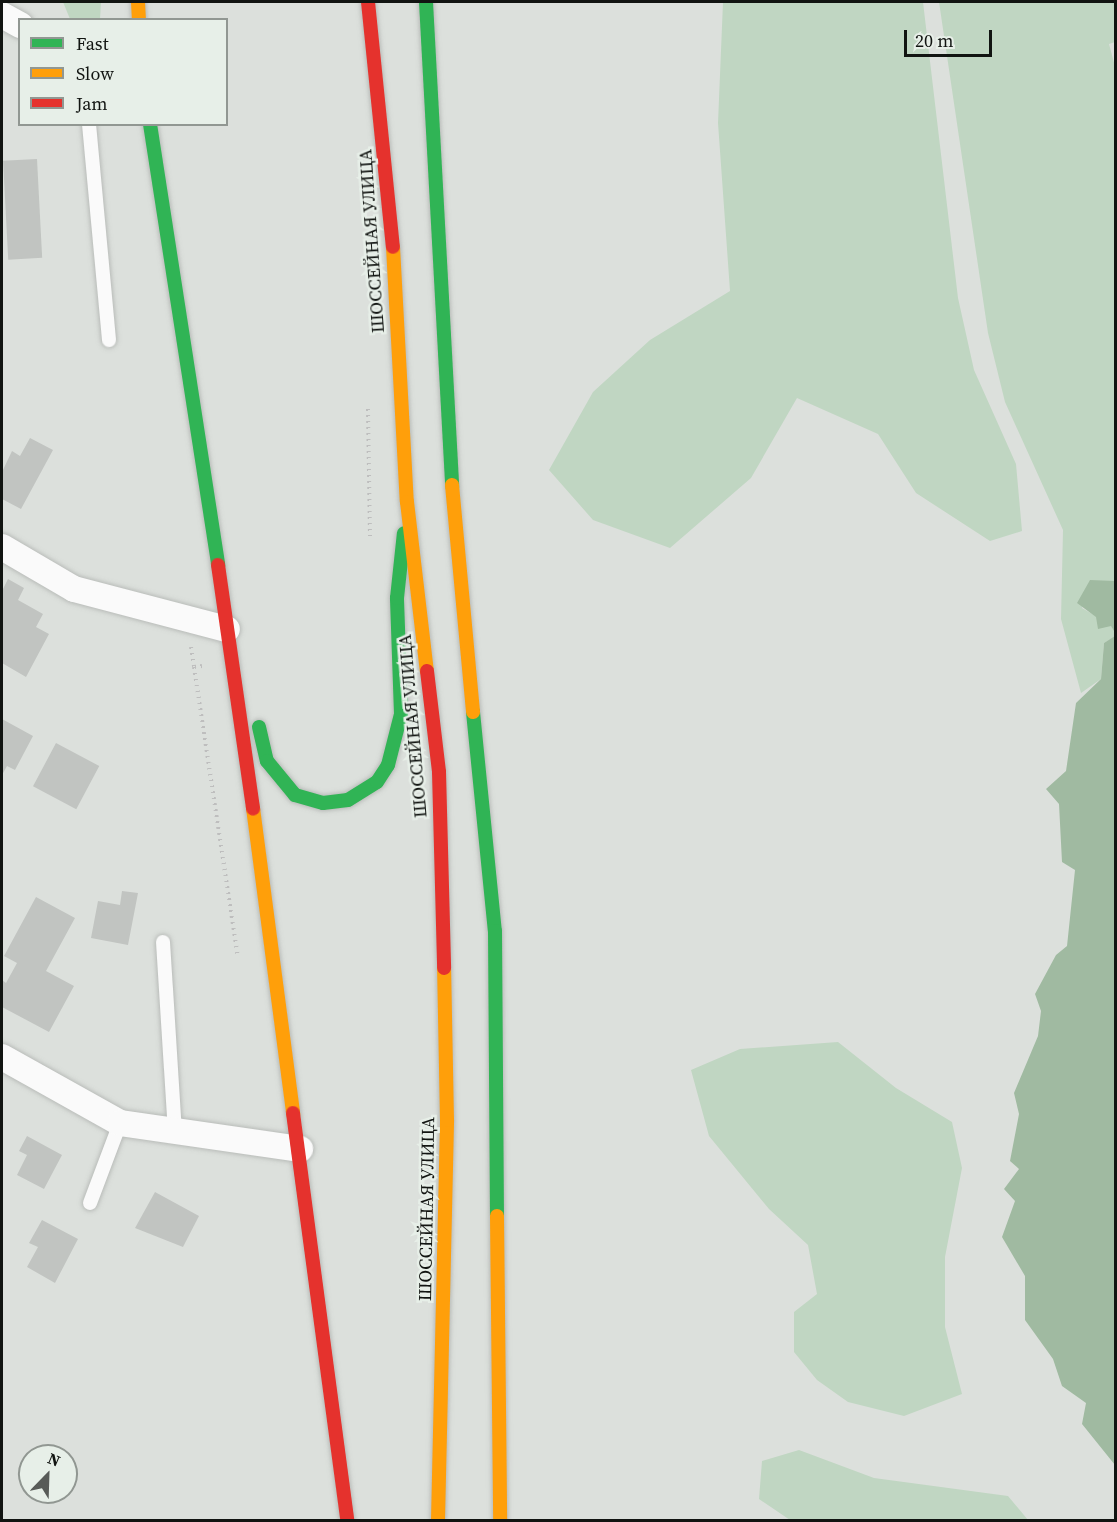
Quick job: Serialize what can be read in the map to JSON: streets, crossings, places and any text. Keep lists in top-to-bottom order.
{
  "streets": {
    "main road": ["ШОССЕЙНАЯ УЛИЦА"]
  },
  "legend": ["Fast", "Slow", "Jam"],
  "scale_bar": "20 m",
  "north": "top right"
}
